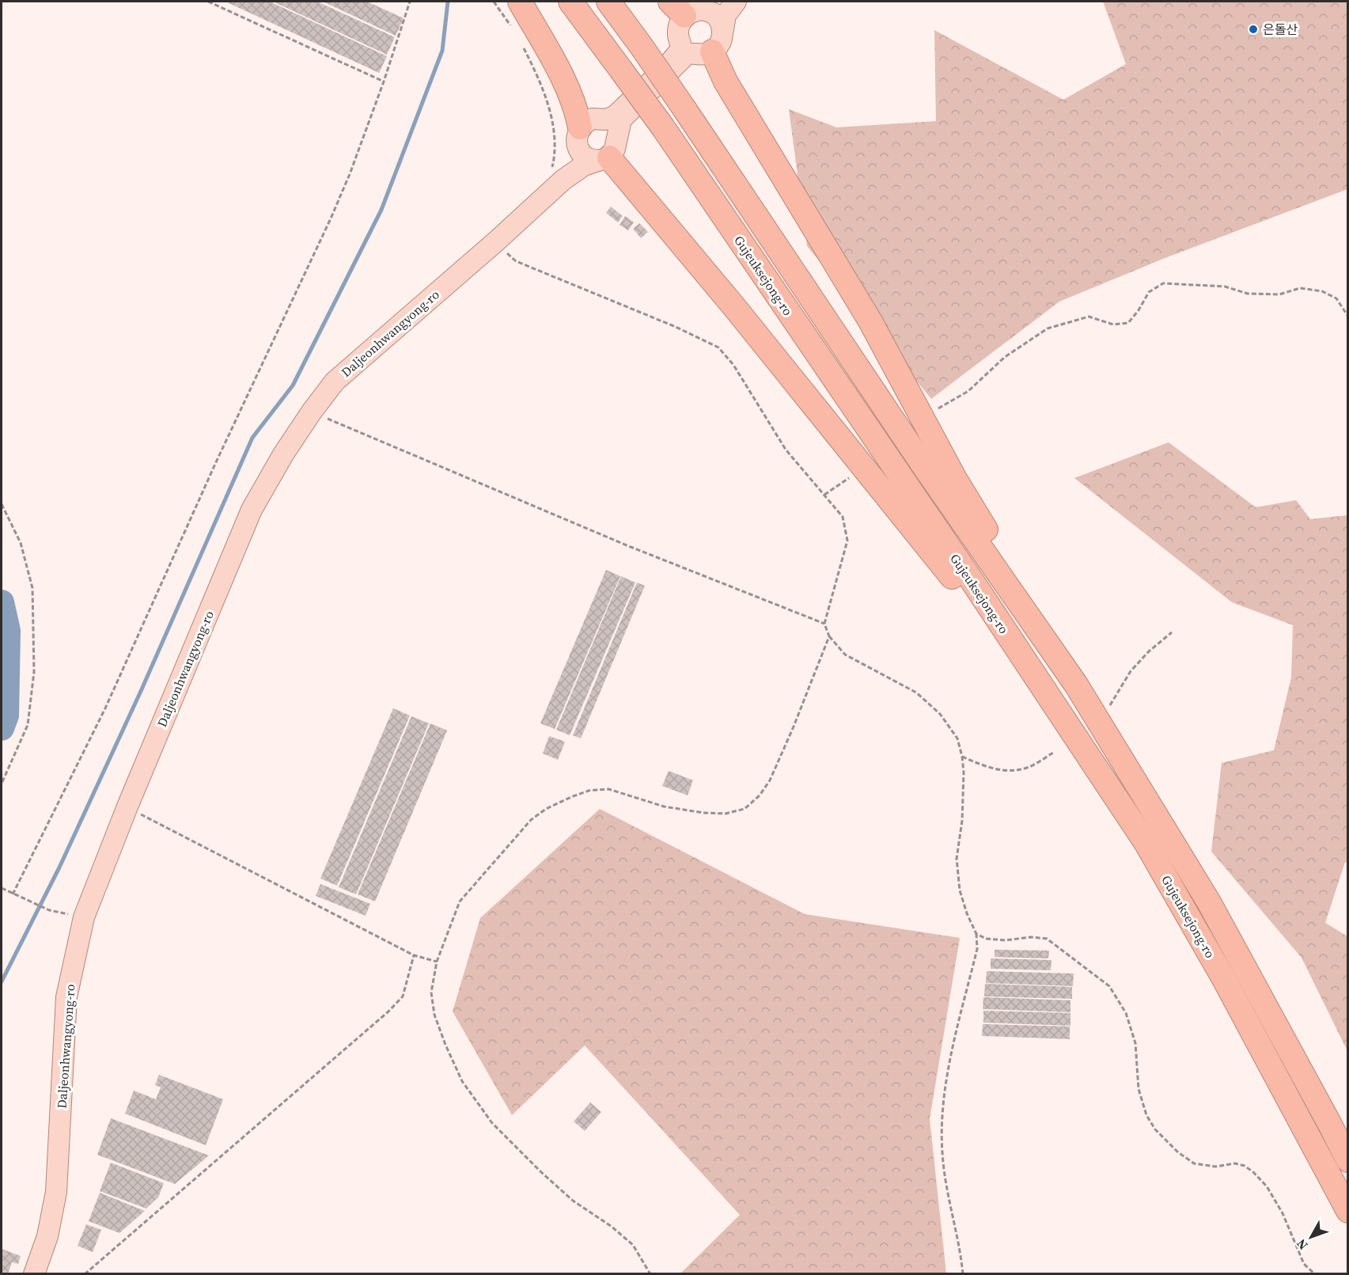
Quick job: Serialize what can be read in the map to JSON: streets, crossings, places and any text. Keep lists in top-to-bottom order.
{
  "streets": {
    "highway": ["Gujeuksejong-ro"],
    "main road": ["Daljeonhwangyong-ro"]
  },
  "places": ["은돌산"],
  "north": "bottom left"
}
